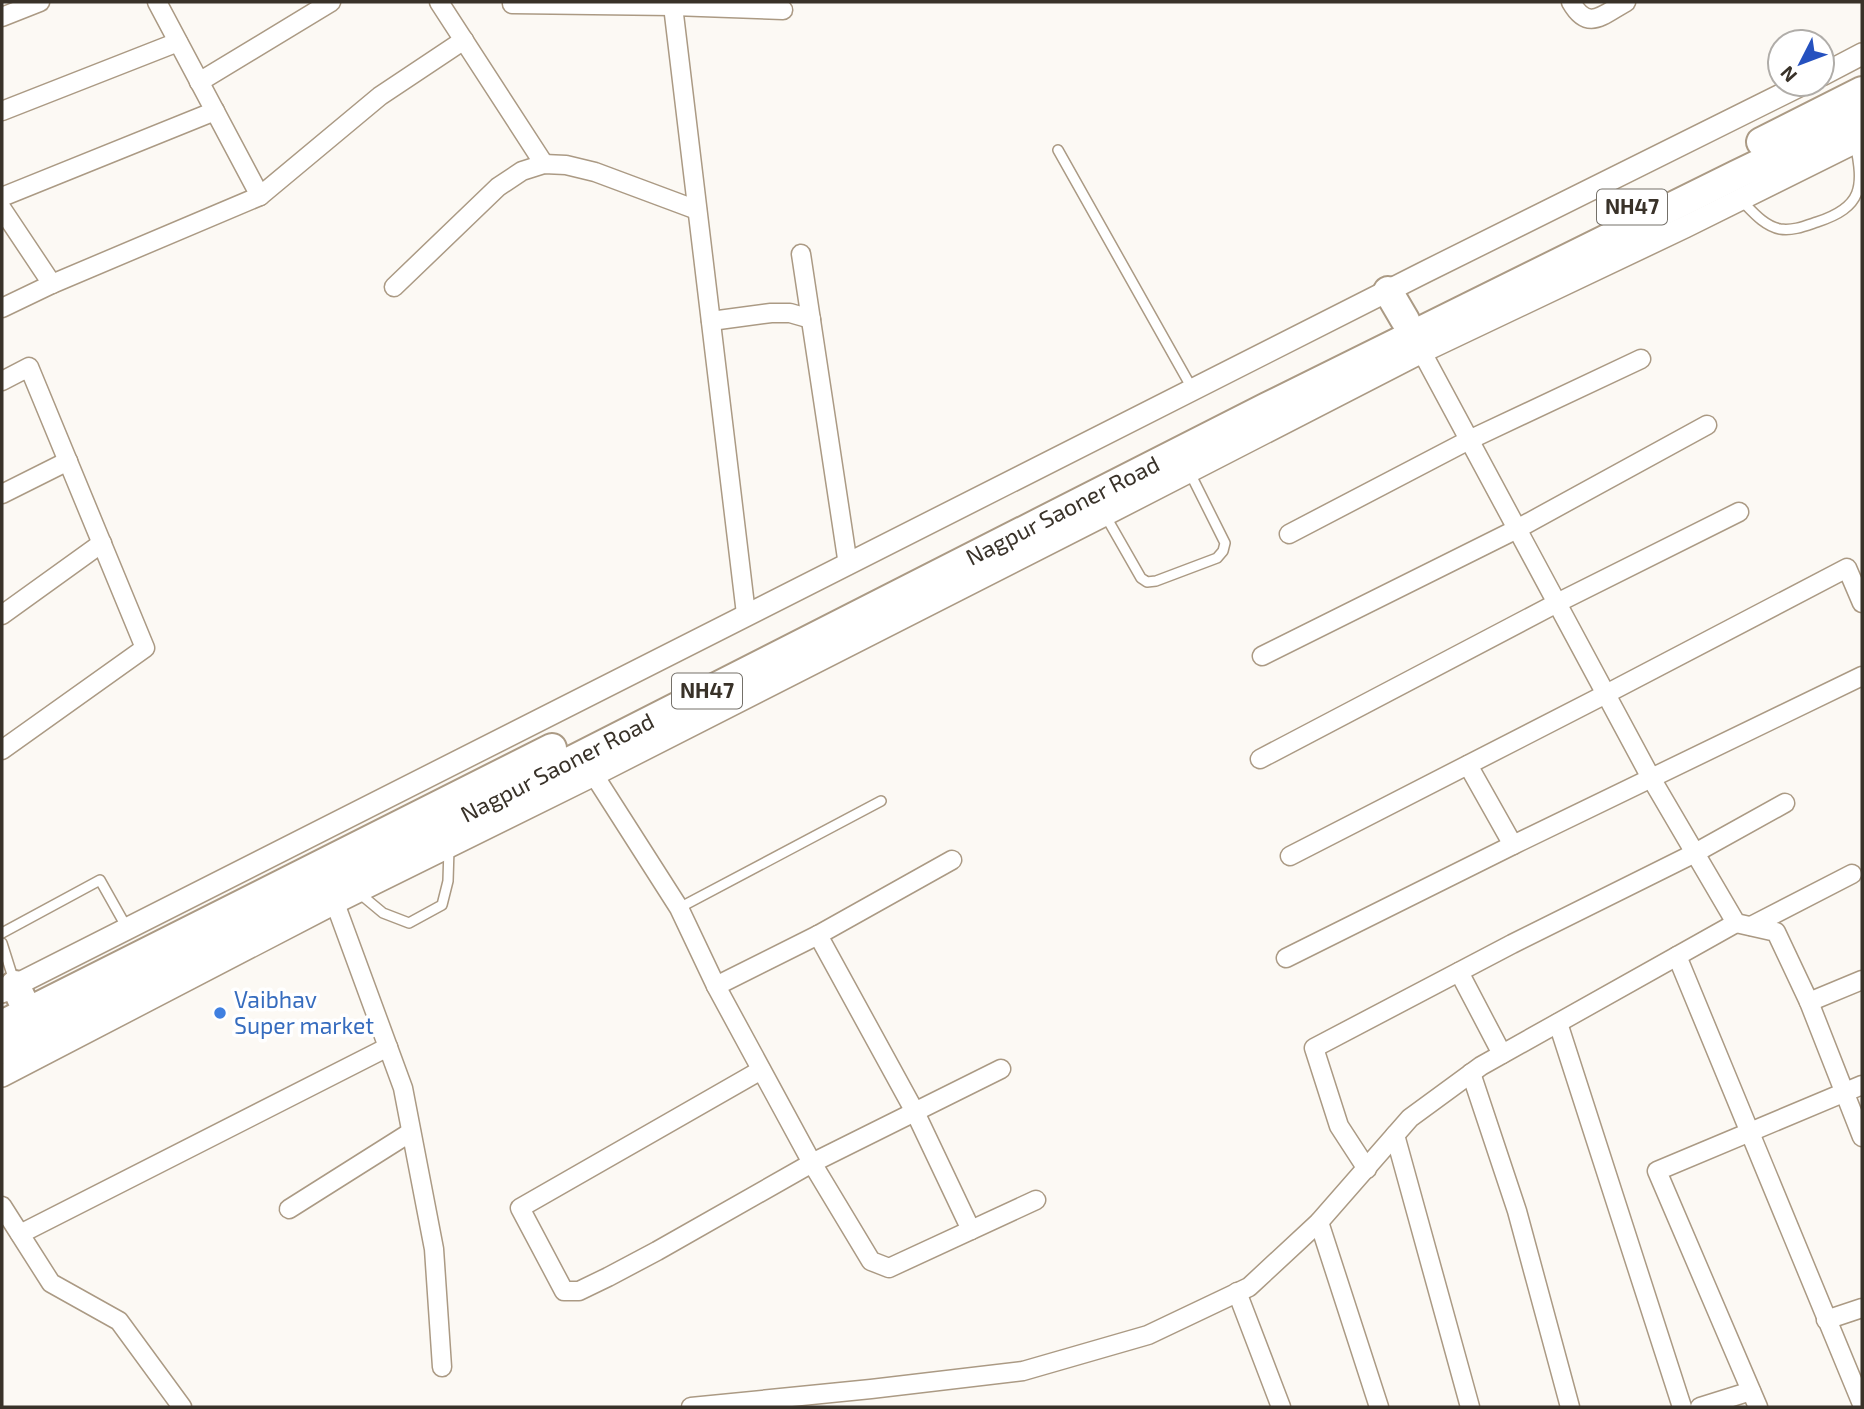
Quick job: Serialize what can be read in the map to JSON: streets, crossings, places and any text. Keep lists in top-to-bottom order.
{
  "streets": {
    "highway": ["NH47", "Nagpur Saoner Road"]
  },
  "crossings": [
    ["NH47", "Nagpur Saoner Road"]
  ],
  "places": ["Vaibhav Super market"],
  "north": "bottom left"
}
